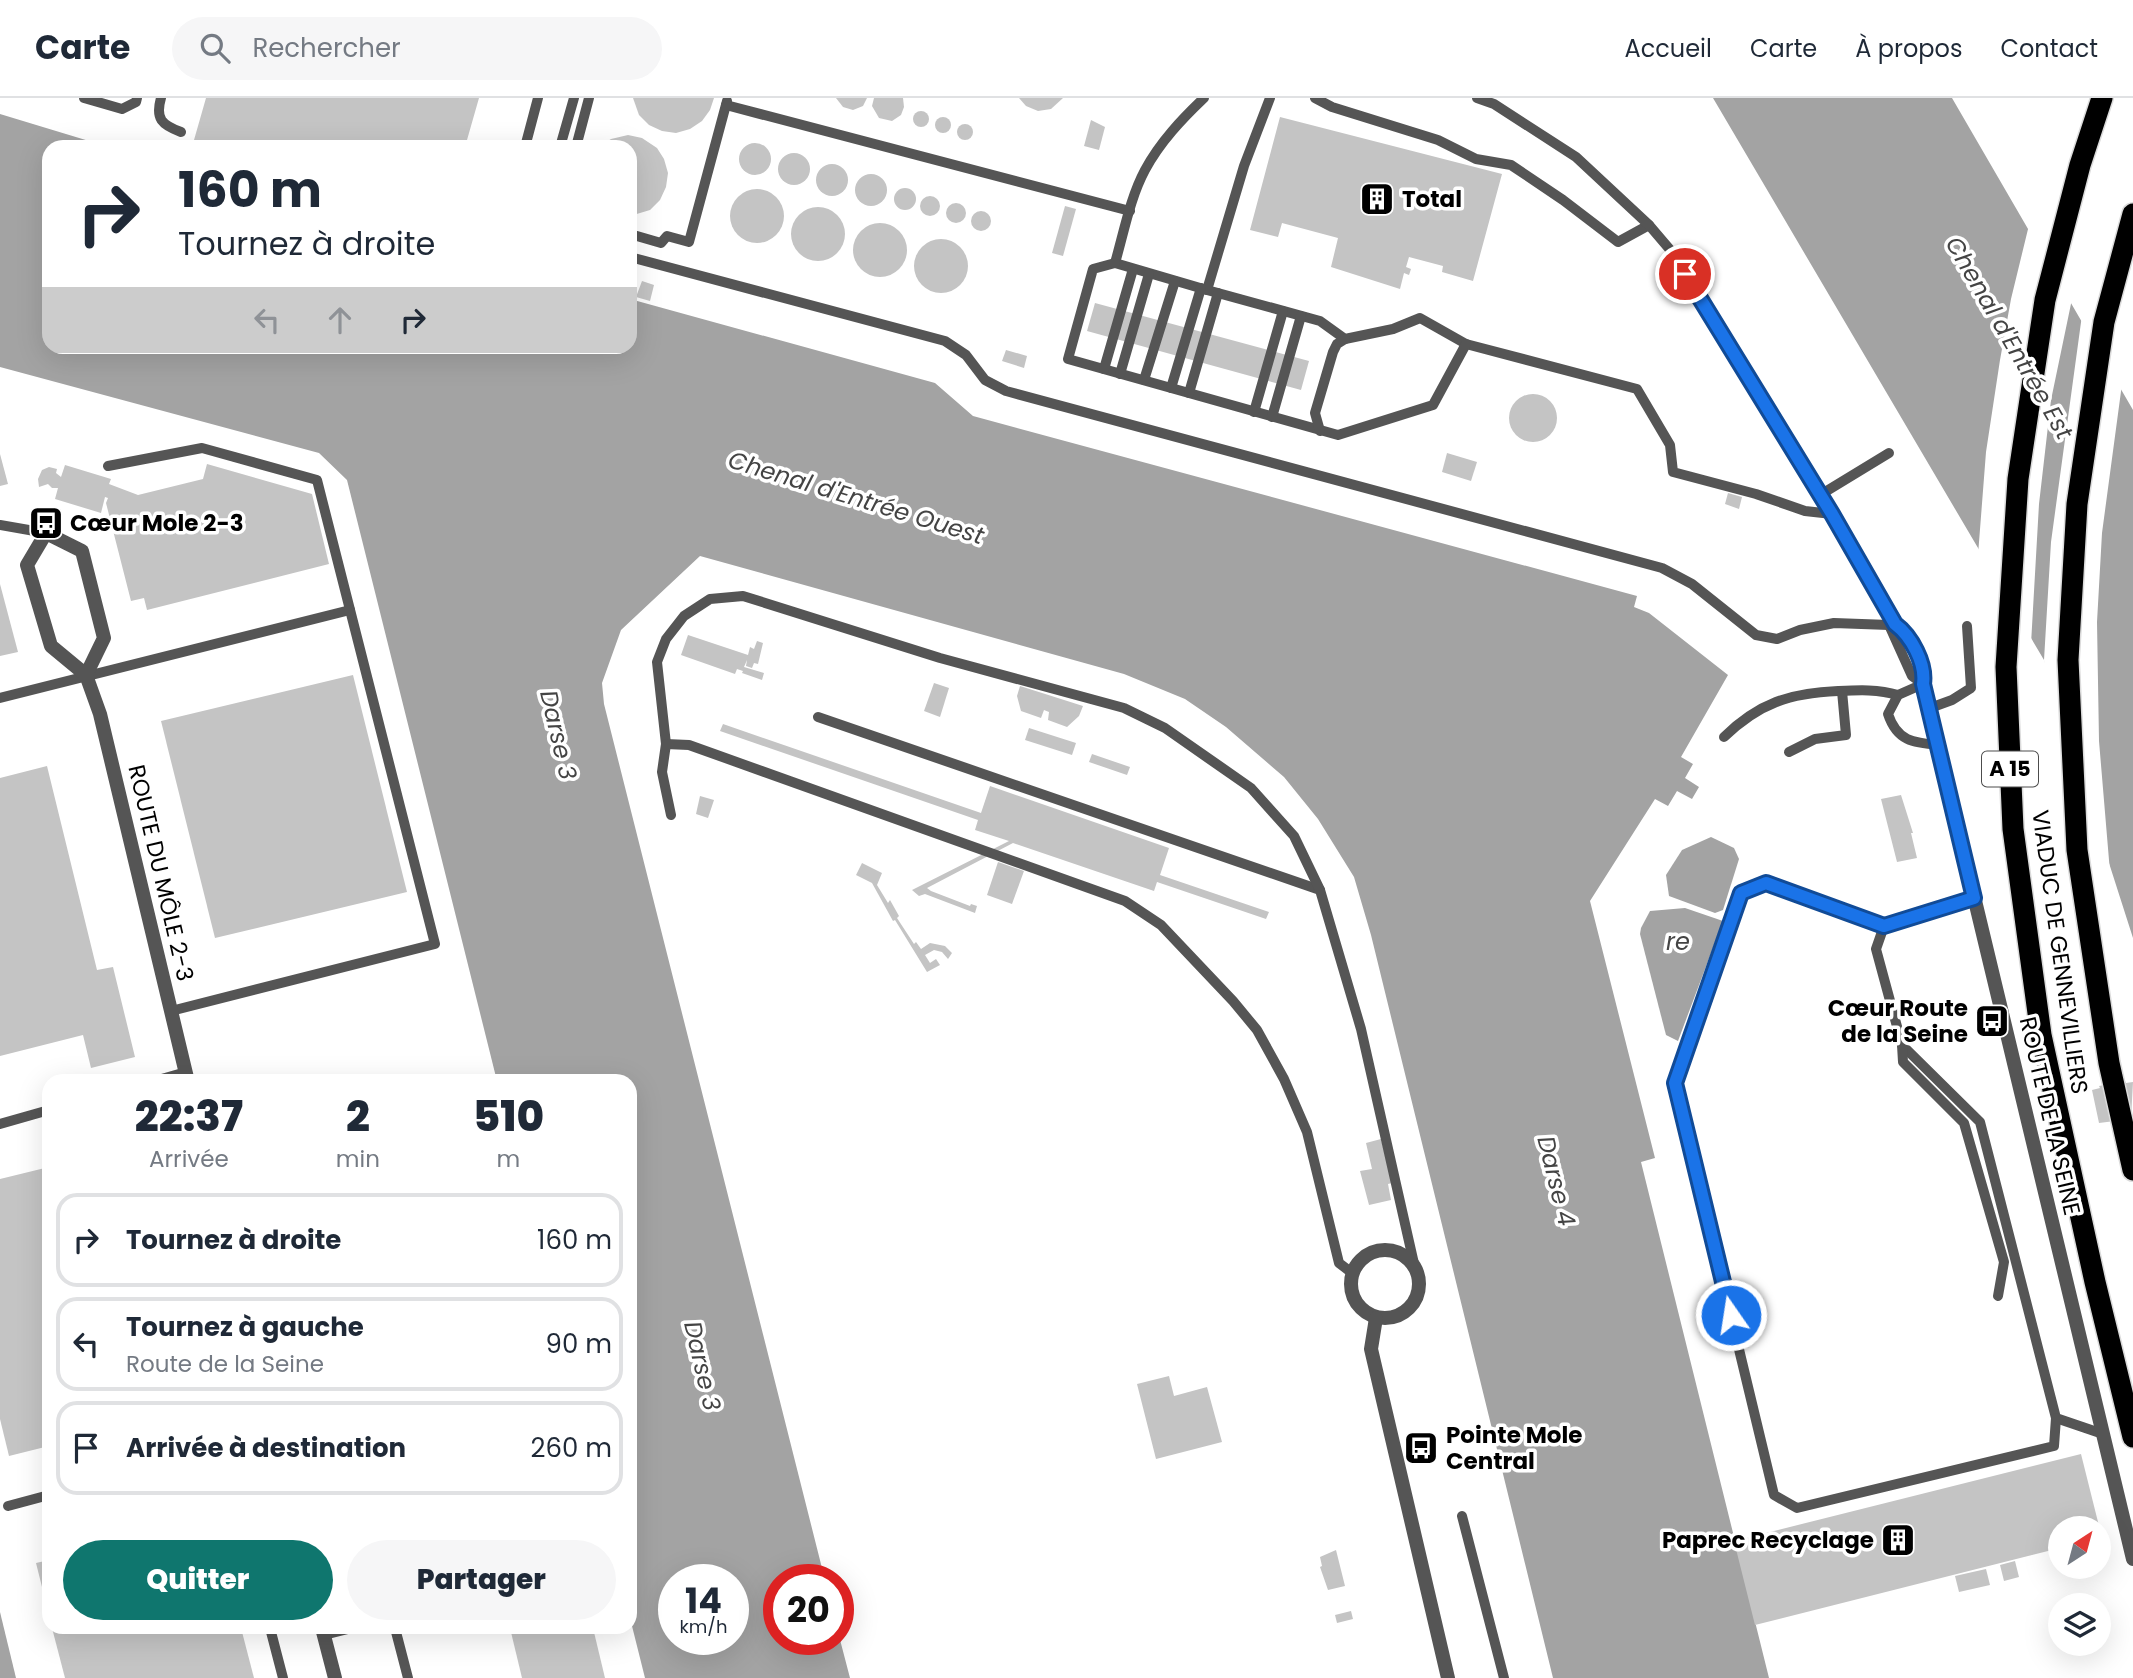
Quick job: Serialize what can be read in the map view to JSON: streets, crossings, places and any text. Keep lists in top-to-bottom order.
{
  "streets": {
    "highway": ["A 15", "VIADUC DE GENNEVILLIERS"],
    "street": ["ROUTE DU MÔLE 2-3", "ROUTE DE LA SEINE"]
  },
  "water": [
    "Chenal d'Entrée Est",
    "Chenal d'Entrée Ouest",
    "Darse 3",
    "re",
    "Darse 4"
  ],
  "places": {
    "building": ["Total", "Paprec Recyclage"],
    "bus stop": ["Cœur Mole 2-3", "Cœur Route de la Seine", "Pointe Mole Central"]
  },
  "north": "top right",
  "page": {
    "header": "Carte",
    "search": "Rechercher",
    "nav": [
      "Accueil",
      "Carte",
      "À propos",
      "Contact"
    ],
    "turn": ["160 m", "Tournez à droite"],
    "eta": [
      "22:37",
      "Arrivée",
      "2",
      "min",
      "510",
      "m"
    ],
    "list": [
      {
        "name": "Tournez à droite",
        "value": "160 m"
      },
      {
        "name": "Tournez à gauche",
        "note": "Route de la Seine",
        "value": "90 m"
      },
      {
        "name": "Arrivée à destination",
        "value": "260 m"
      }
    ],
    "buttons": ["Quitter", "Partager"],
    "speed": "14 km/h",
    "limit": "20"
  }
}
